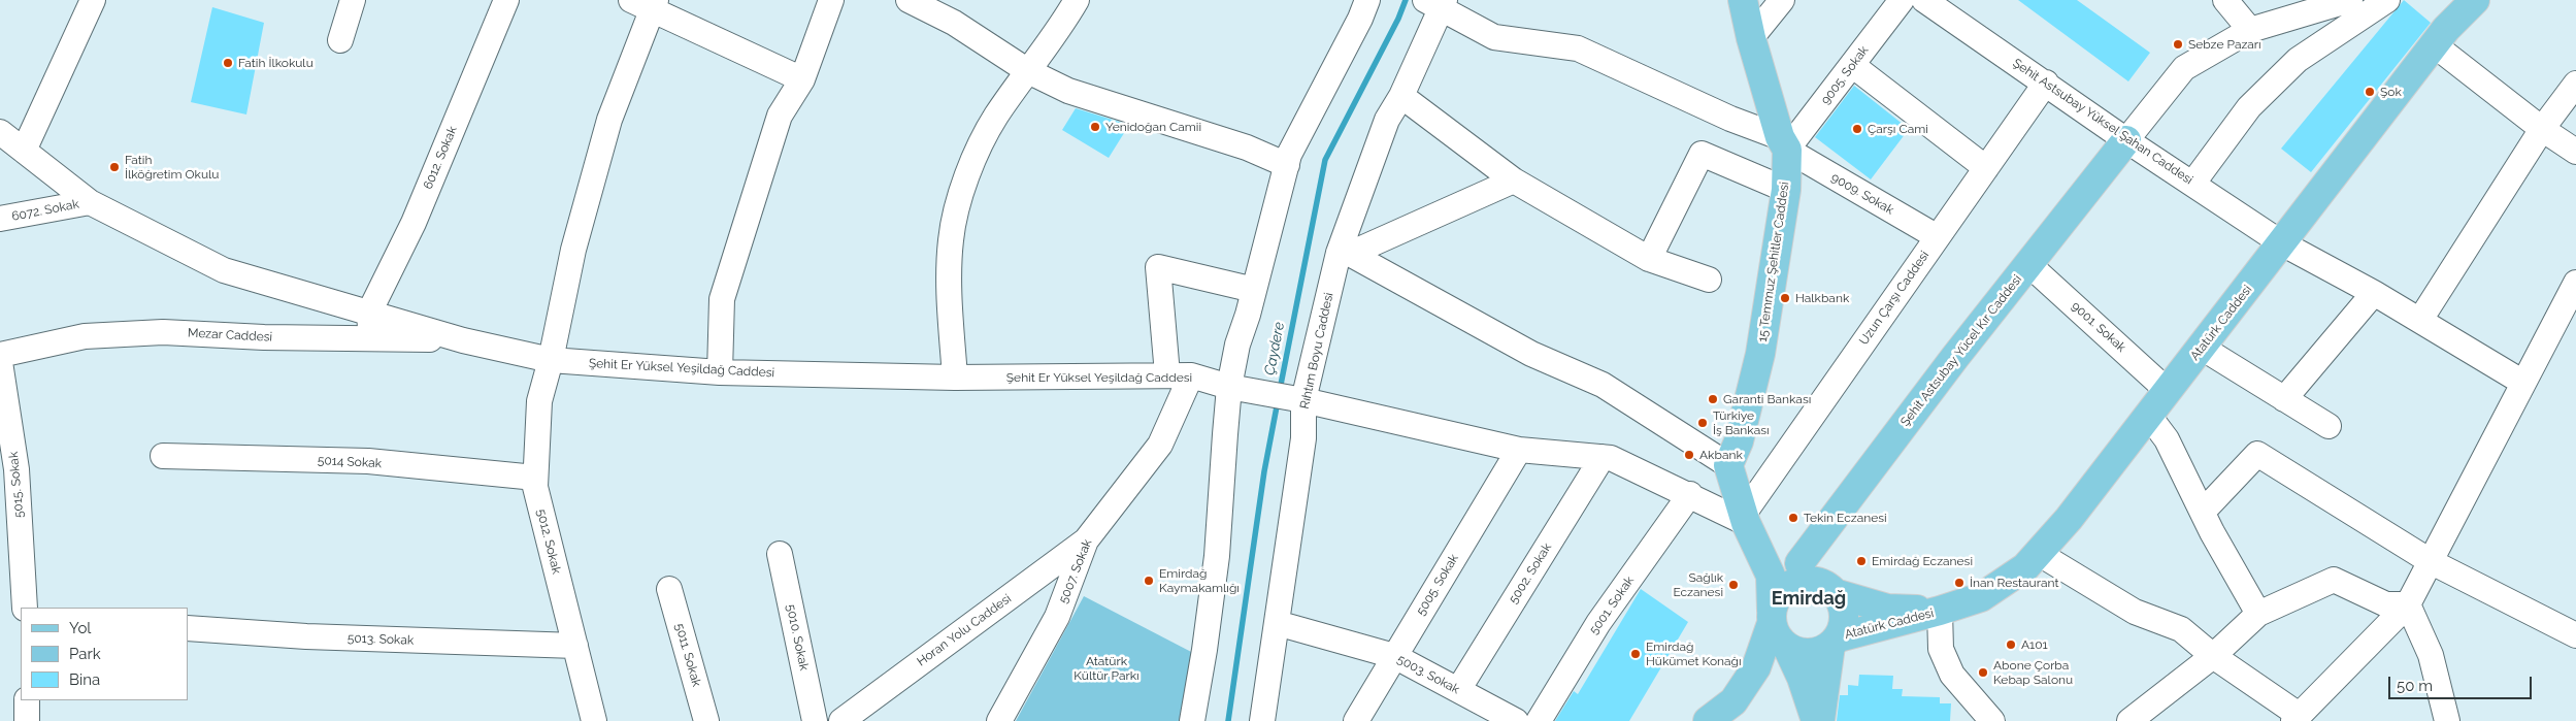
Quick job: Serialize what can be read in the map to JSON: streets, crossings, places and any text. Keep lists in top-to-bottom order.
{
  "streets": {
    "main road": ["15 Temmuz Şehitler Caddesi", "Atatürk Caddesi", "Şehit Astsubay Yücel Kır Caddesi"],
    "street": [
      "9005. Sokak",
      "Şehit Astsubay Yüksel Şahan Caddesi",
      "6012. Sokak",
      "9009. Sokak",
      "6072. Sokak",
      "Uzun Çarşı Caddesi",
      "9001. Sokak",
      "Mezar Caddesi",
      "Rıhtım Boyu Caddesi",
      "Şehit Er Yüksel Yeşildağ Caddesi",
      "5014 Sokak",
      "5015. Sokak",
      "5012. Sokak",
      "5007. Sokak",
      "5002. Sokak",
      "5005. Sokak",
      "5001. Sokak",
      "Horan Yolu Caddesi",
      "5010. Sokak",
      "5013. Sokak",
      "5011. Sokak",
      "5003. Sokak"
    ]
  },
  "crossings": [
    ["9005. Sokak", "9009. Sokak"],
    ["9005. Sokak", "15 Temmuz Şehitler Caddesi"],
    ["Şehit Astsubay Yüksel Şahan Caddesi", "Uzun Çarşı Caddesi"],
    ["Şehit Astsubay Yüksel Şahan Caddesi", "Atatürk Caddesi"],
    ["Şehit Astsubay Yüksel Şahan Caddesi", "Şehit Astsubay Yücel Kır Caddesi"],
    ["9009. Sokak", "15 Temmuz Şehitler Caddesi"],
    ["9009. Sokak", "Uzun Çarşı Caddesi"],
    ["9009. Sokak", "Rıhtım Boyu Caddesi"],
    ["Uzun Çarşı Caddesi", "Şehit Er Yüksel Yeşildağ Caddesi"],
    ["Atatürk Caddesi", "9001. Sokak"],
    ["9001. Sokak", "Şehit Astsubay Yücel Kır Caddesi"],
    ["Mezar Caddesi", "Şehit Er Yüksel Yeşildağ Caddesi"],
    ["Rıhtım Boyu Caddesi", "Şehit Er Yüksel Yeşildağ Caddesi"],
    ["Rıhtım Boyu Caddesi", "5003. Sokak"],
    ["Şehit Er Yüksel Yeşildağ Caddesi", "5012. Sokak"],
    ["Şehit Er Yüksel Yeşildağ Caddesi", "5007. Sokak"],
    ["Şehit Er Yüksel Yeşildağ Caddesi", "5002. Sokak"],
    ["Şehit Er Yüksel Yeşildağ Caddesi", "5005. Sokak"],
    ["Şehit Er Yüksel Yeşildağ Caddesi", "5001. Sokak"],
    ["5014 Sokak", "5012. Sokak"],
    ["5012. Sokak", "5013. Sokak"],
    ["5007. Sokak", "Horan Yolu Caddesi"],
    ["5002. Sokak", "5003. Sokak"],
    ["5005. Sokak", "5003. Sokak"]
  ],
  "districts": ["Emirdağ"],
  "water": ["Çaydere"],
  "parks": ["Atatürk Kültür Parkı"],
  "places": [
    "Sebze Pazarı",
    "Fatih İlkokulu",
    "Şok",
    "Yenidoğan Camii",
    "Çarşı Cami",
    "Fatih İlköğretim Okulu",
    "Halkbank",
    "Garanti Bankası",
    "Türkiye İş Bankası",
    "Akbank",
    "Tekin Eczanesi",
    "Emirdağ Eczanesi",
    "Emirdağ Kaymakamlığı",
    "İnan Restaurant",
    "Sağlık Eczanesi",
    "A101",
    "Emirdağ Hükümet Konağı",
    "Abone Çorba Kebap Salonu"
  ],
  "legend": ["Yol", "Park", "Bina"],
  "scale_bar": "50 m"
}
